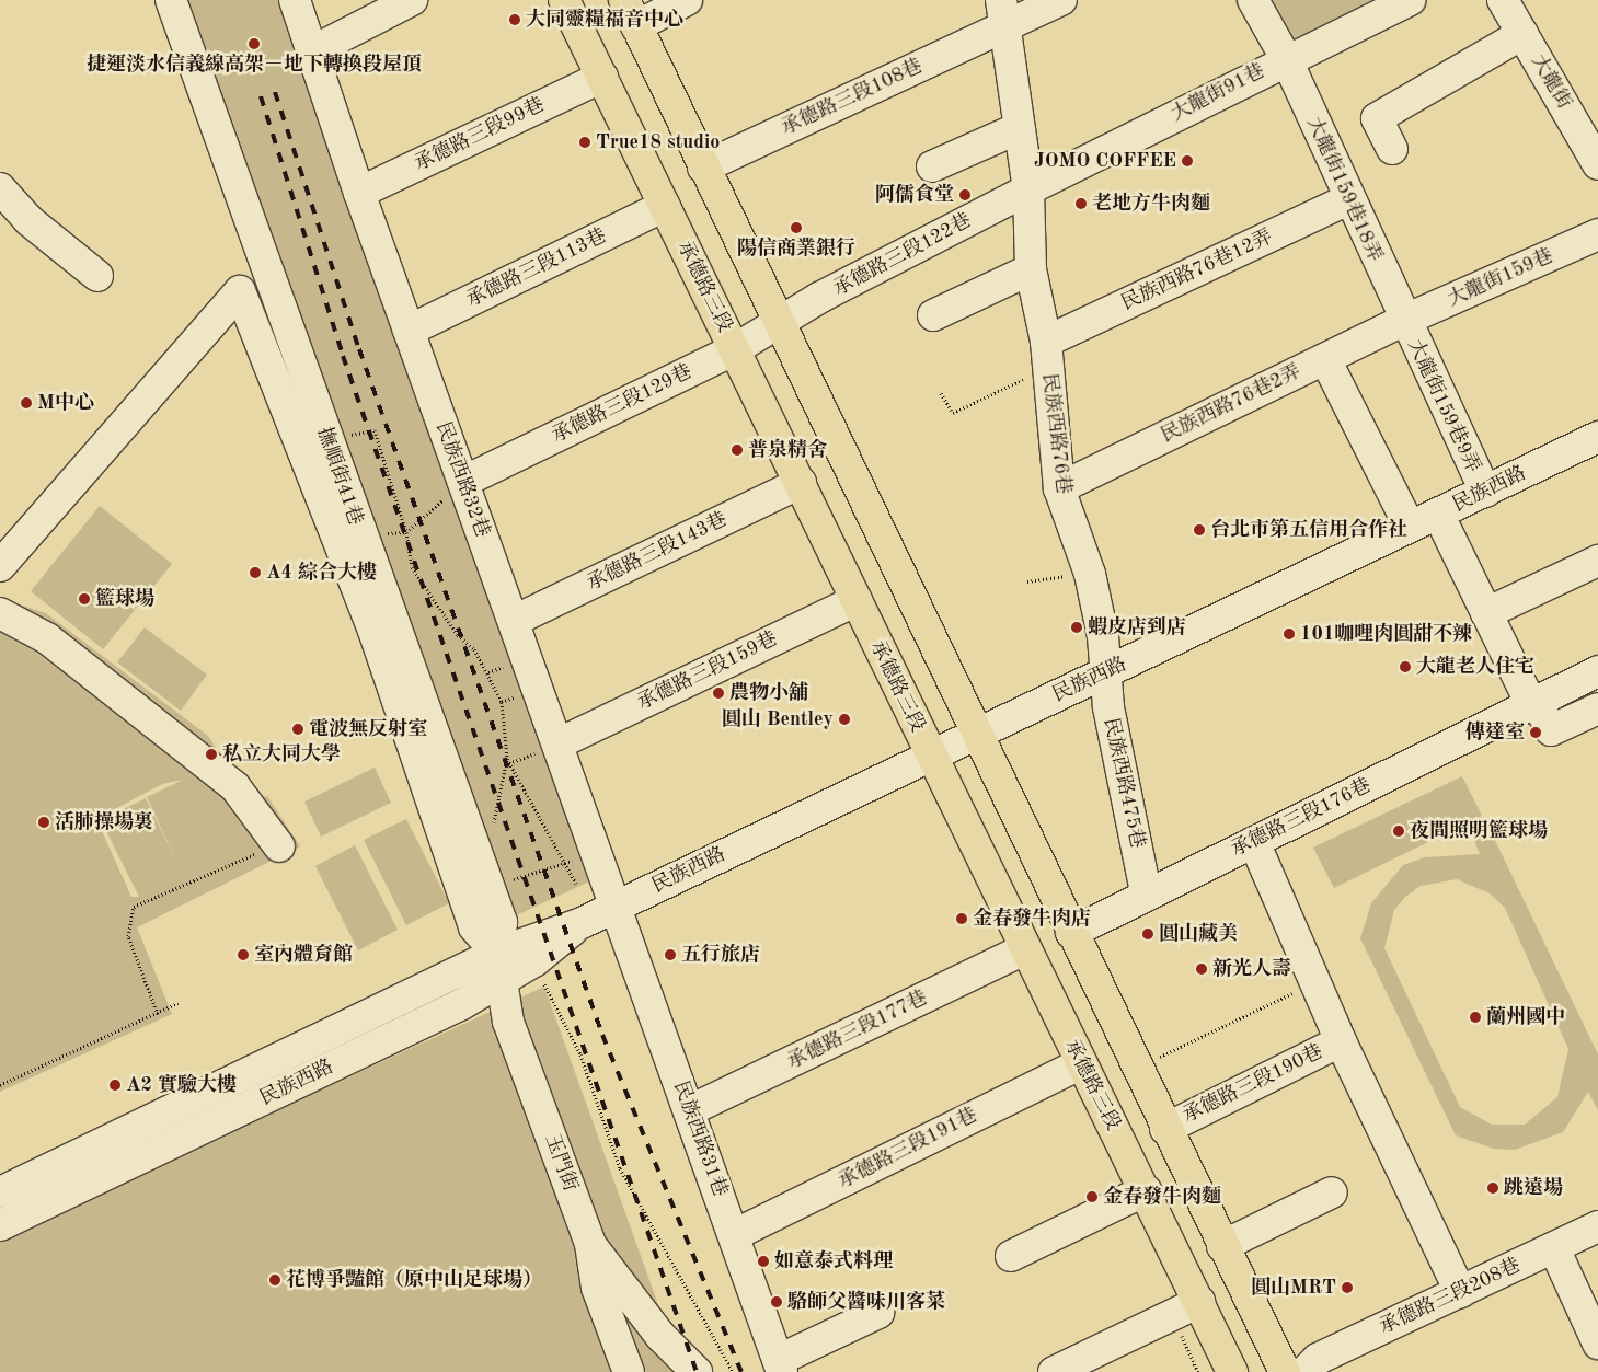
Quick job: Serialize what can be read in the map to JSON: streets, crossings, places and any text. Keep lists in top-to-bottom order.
{
  "streets": {
    "main road": ["承德路三段"],
    "street": [
      "大龍街",
      "大龍街91巷",
      "承德路三段108巷",
      "承德路三段99巷",
      "大龍街159巷18弄",
      "承德路三段122巷",
      "承德路三段113巷",
      "民族西路76巷12弄",
      "大龍街159巷",
      "承德路三段129巷",
      "民族西路76巷2弄",
      "大龍街159巷9弄",
      "民族西路76巷",
      "撫順街41巷",
      "民族西路32巷",
      "民族西路",
      "承德路三段143巷",
      "承德路三段159巷",
      "民族西路475巷",
      "承德路三段176巷",
      "承德路三段177巷",
      "承德路三段190巷",
      "民族西路31巷",
      "承德路三段191巷",
      "玉門街",
      "承德路三段208巷"
    ]
  },
  "crossings": [
    ["大龍街91巷", "大龍街159巷18弄"],
    ["大龍街91巷", "承德路三段122巷"],
    ["大龍街91巷", "民族西路76巷"],
    ["承德路三段108巷", "民族西路76巷"],
    ["承德路三段99巷", "承德路三段"],
    ["承德路三段99巷", "民族西路32巷"],
    ["大龍街159巷18弄", "民族西路76巷12弄"],
    ["大龍街159巷18弄", "大龍街159巷"],
    ["大龍街159巷18弄", "民族西路76巷2弄"],
    ["大龍街159巷18弄", "大龍街159巷9弄"],
    ["承德路三段122巷", "承德路三段129巷"],
    ["承德路三段122巷", "民族西路76巷"],
    ["承德路三段113巷", "承德路三段"],
    ["承德路三段113巷", "民族西路32巷"],
    ["民族西路76巷12弄", "民族西路76巷"],
    ["大龍街159巷", "民族西路76巷2弄"],
    ["大龍街159巷", "大龍街159巷9弄"],
    ["承德路三段", "承德路三段129巷"],
    ["承德路三段", "民族西路"],
    ["承德路三段", "承德路三段143巷"],
    ["承德路三段", "承德路三段159巷"],
    ["承德路三段", "承德路三段177巷"],
    ["承德路三段", "承德路三段191巷"],
    ["承德路三段129巷", "民族西路32巷"],
    ["民族西路76巷2弄", "大龍街159巷9弄"],
    ["民族西路76巷2弄", "民族西路76巷"],
    ["大龍街159巷9弄", "民族西路"],
    ["民族西路76巷", "民族西路"],
    ["民族西路76巷", "民族西路475巷"],
    ["撫順街41巷", "民族西路"],
    ["撫順街41巷", "玉門街"],
    ["民族西路32巷", "民族西路"],
    ["民族西路32巷", "承德路三段143巷"],
    ["民族西路32巷", "承德路三段159巷"],
    ["民族西路32巷", "民族西路31巷"],
    ["民族西路", "民族西路475巷"],
    ["民族西路", "民族西路31巷"],
    ["民族西路", "玉門街"],
    ["民族西路475巷", "承德路三段176巷"],
    ["承德路三段177巷", "民族西路31巷"],
    ["民族西路31巷", "承德路三段191巷"]
  ],
  "places": [
    "大同靈糧福音中心",
    "捷運淡水信義線高架－地下轉換段屋頂",
    "True18 studio",
    "JOMO COFFEE",
    "阿儒食堂",
    "老地方牛肉麵",
    "陽信商業銀行",
    "M中心",
    "普泉精舍",
    "台北市第五信用合作社",
    "A4 綜合大樓",
    "籃球場",
    "蝦皮店到店",
    "101咖哩肉圓甜不辣",
    "大龍老人住宅",
    "農物小舖",
    "圓山 Bentley",
    "電波無反射室",
    "傳達室",
    "私立大同大學",
    "活肺操場裏",
    "夜間照明籃球場",
    "金春發牛肉店",
    "圓山藏美",
    "室內體育館",
    "五行旅店",
    "新光人壽",
    "蘭州國中",
    "A2 實驗大樓",
    "跳遠場",
    "金春發牛肉麵",
    "如意泰式料理",
    "花博爭豔館（原中山足球場）",
    "圓山MRT",
    "駱師父醬味川客菜"
  ]
}
